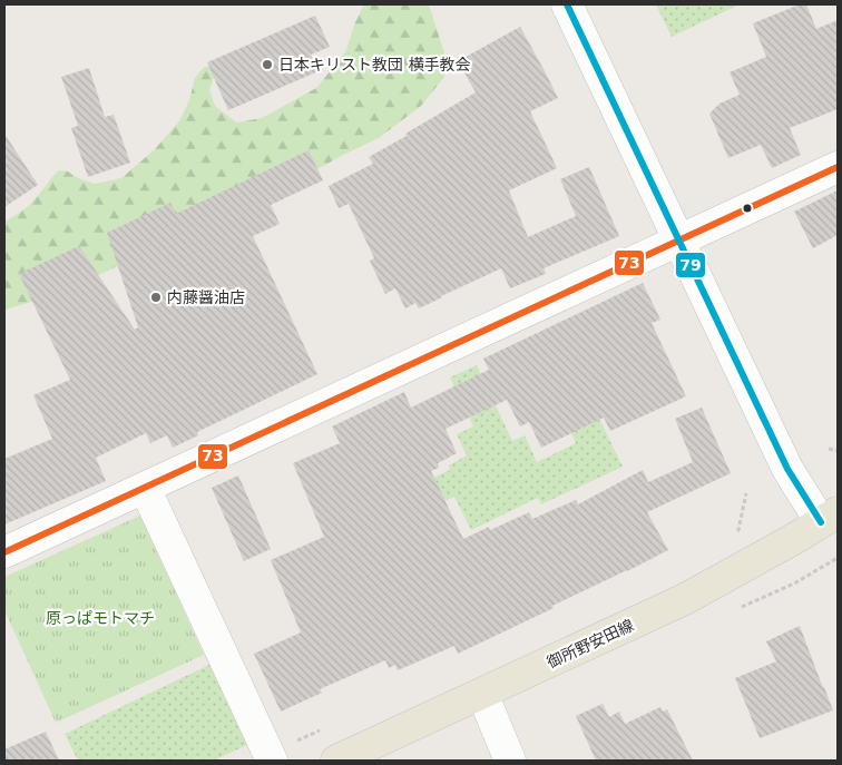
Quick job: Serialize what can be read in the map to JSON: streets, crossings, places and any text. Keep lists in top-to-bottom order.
{
  "streets": {
    "main road": ["御所野安田線"]
  },
  "parks": ["原っぱモトマチ"],
  "places": ["日本キリスト教団 横手教会", "内藤醤油店"],
  "lines": ["transit line 79", "transit line 73"]
}
